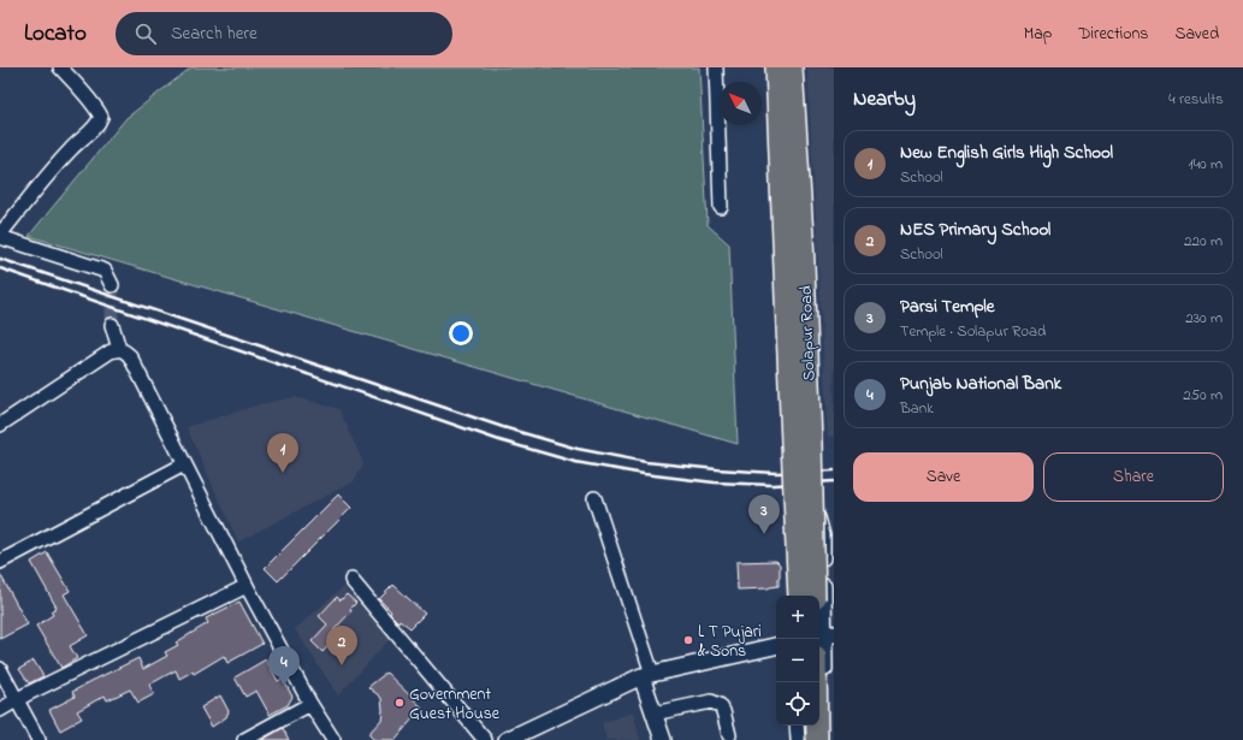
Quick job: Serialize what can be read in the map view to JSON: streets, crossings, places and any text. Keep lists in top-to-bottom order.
{
  "streets": {
    "main road": ["Solapur Road"]
  },
  "places": ["L T Pujari & Sons", "Government Guest House"],
  "north": "top left",
  "page": {
    "header": "Locato",
    "search": "Search here",
    "nav": ["Map", "Directions", "Saved"],
    "heading": ["Nearby", "4 results"],
    "list": [
      {
        "mark": "1",
        "name": "New English Girls High School",
        "note": "School",
        "value": "140 m"
      },
      {
        "mark": "2",
        "name": "NES Primary School",
        "note": "School",
        "value": "220 m"
      },
      {
        "mark": "3",
        "name": "Parsi Temple",
        "note": "Temple · Solapur Road",
        "value": "230 m"
      },
      {
        "mark": "4",
        "name": "Punjab National Bank",
        "note": "Bank",
        "value": "250 m"
      }
    ],
    "pins": [
      "1",
      "3",
      "2",
      "4"
    ],
    "buttons": ["Save", "Share"],
    "map_buttons": ["+", "−"]
  }
}
